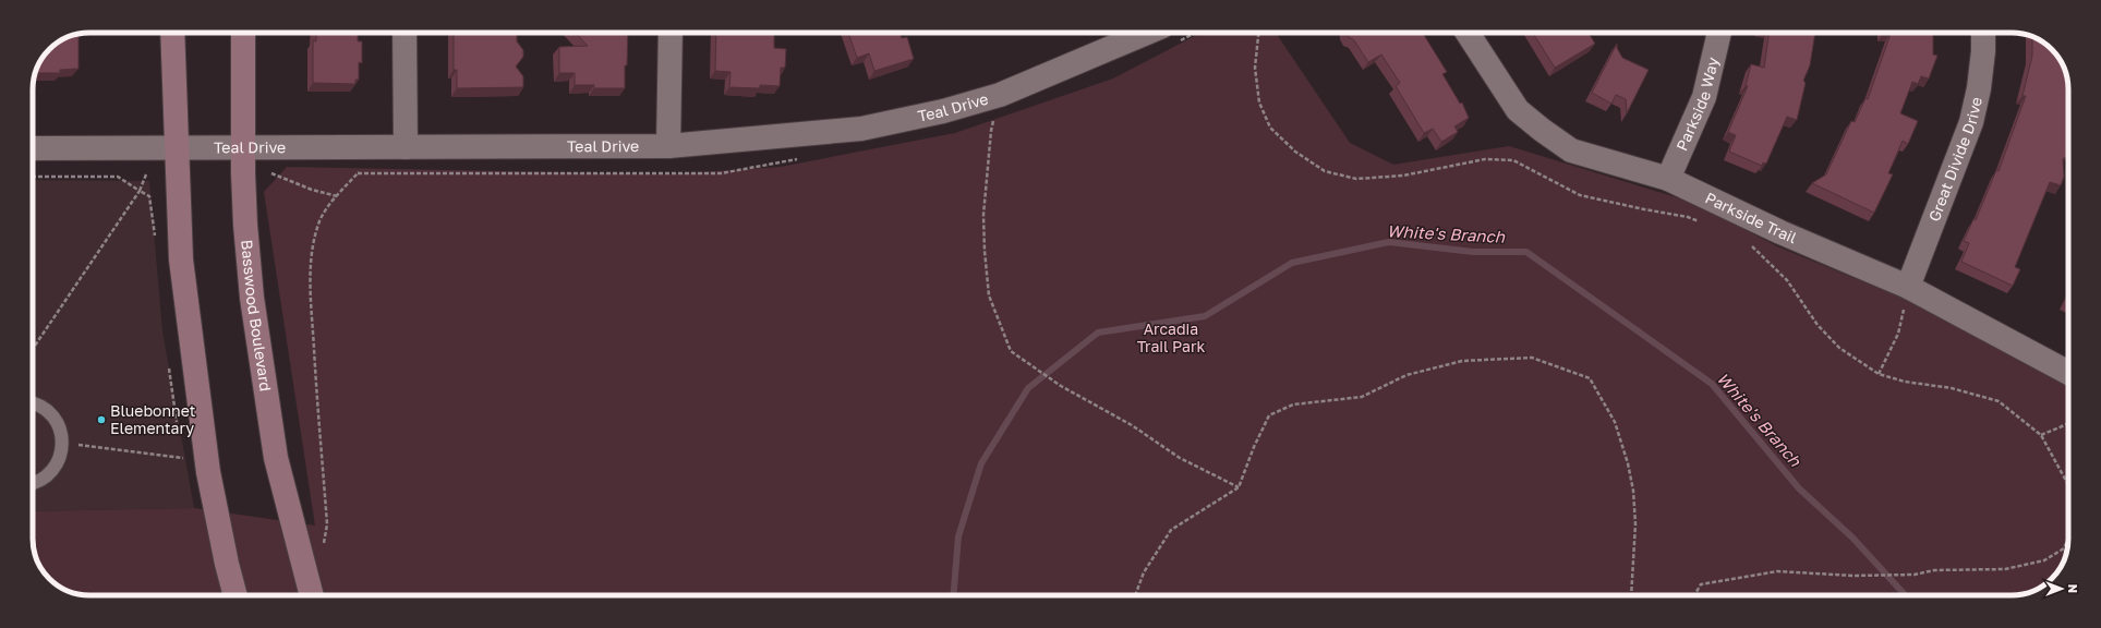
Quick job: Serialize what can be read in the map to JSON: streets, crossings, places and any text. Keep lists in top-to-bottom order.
{
  "streets": {
    "main road": ["Basswood Boulevard"],
    "street": [
      "Parkside Way",
      "Teal Drive",
      "Great Divide Drive",
      "Parkside Trail"
    ]
  },
  "crossings": [
    ["Parkside Way", "Parkside Trail"],
    ["Teal Drive", "Basswood Boulevard"],
    ["Great Divide Drive", "Parkside Trail"]
  ],
  "water": ["White's Branch"],
  "parks": ["Arcadia Trail Park"],
  "places": ["Bluebonnet Elementary"],
  "north": "right"
}
